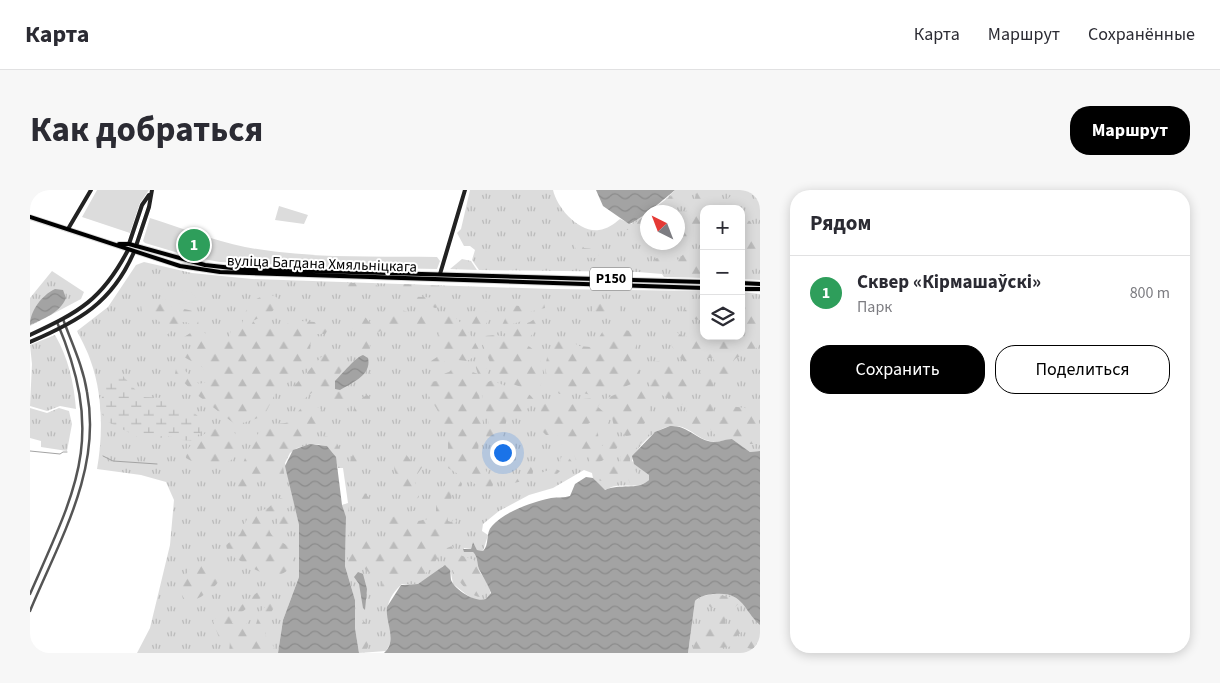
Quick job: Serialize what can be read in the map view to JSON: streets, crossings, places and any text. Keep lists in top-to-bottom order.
{
  "streets": {
    "main road": ["вуліца Багдана Хмяльніцкага", "Р150"]
  },
  "crossings": [
    ["вуліца Багдана Хмяльніцкага", "Р150"]
  ],
  "north": "top left",
  "page": {
    "header": "Карта",
    "nav": ["Карта", "Маршрут", "Сохранённые"],
    "title": "Как добраться",
    "buttons": [
      "Маршрут",
      ["Сохранить", "Поделиться"]
    ],
    "heading": "Рядом",
    "map_buttons": ["+", "−"],
    "pins": "1",
    "list": [
      {
        "mark": "1",
        "name": "Сквер «Кірмашаўскі»",
        "note": "Парк",
        "value": "800 m"
      }
    ]
  }
}
